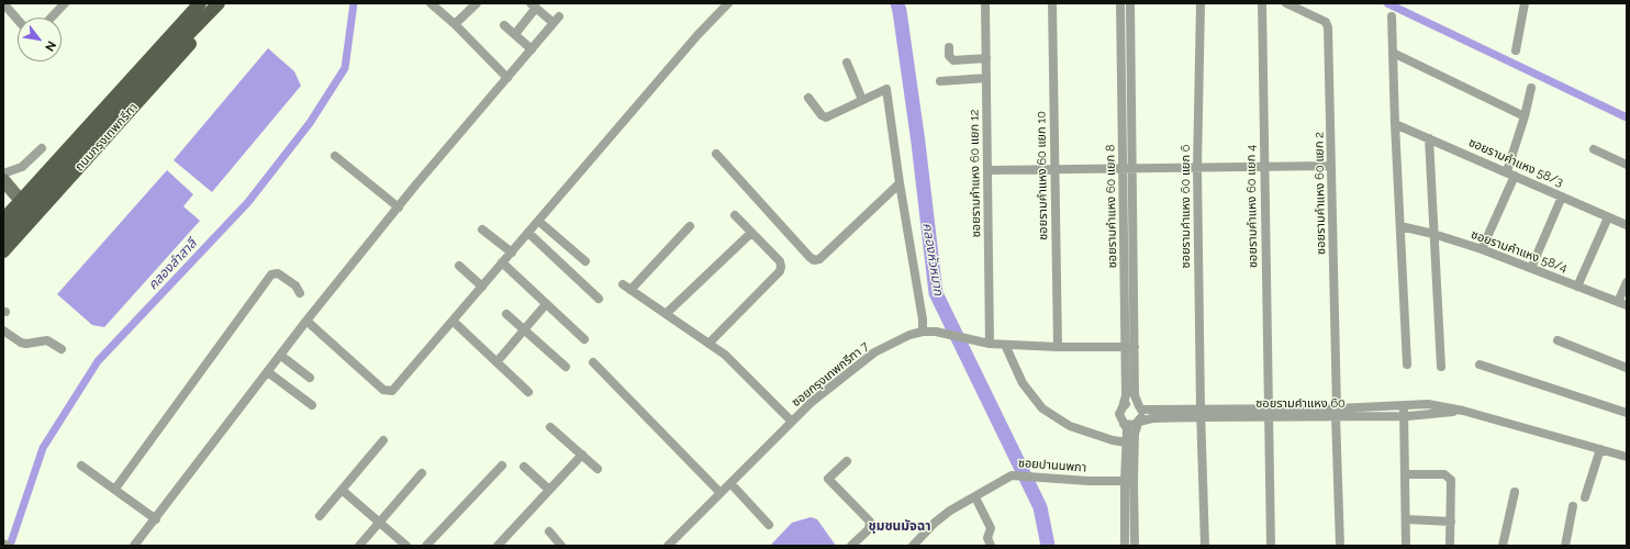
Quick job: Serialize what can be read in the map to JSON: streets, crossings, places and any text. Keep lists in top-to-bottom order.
{
  "streets": {
    "main road": ["ถนนกรุงเทพกรีฑา"],
    "street": [
      "ซอยรามคำแหง 58/3",
      "ซอยรามคำแหง 60 แยก 12",
      "ซอยรามคำแหง 60 แยก 10",
      "ซอยรามคำแหง 60 แยก 2",
      "ซอยรามคำแหง 60 แยก 8",
      "ซอยรามคำแหง 60 แยก 6",
      "ซอยรามคำแหง 60 แยก 4",
      "ซอยรามคำแหง 58/4",
      "ซอยกรุงเทพกรีฑา 7",
      "ซอยรามคำแหง 60",
      "ซอยปานนพภา"
    ]
  },
  "crossings": [
    ["ซอยรามคำแหง 60 แยก 12", "ซอยกรุงเทพกรีฑา 7"],
    ["ซอยรามคำแหง 60 แยก 10", "ซอยกรุงเทพกรีฑา 7"],
    ["ซอยรามคำแหง 60 แยก 2", "ซอยรามคำแหง 60"],
    ["ซอยรามคำแหง 60 แยก 8", "ซอยกรุงเทพกรีฑา 7"],
    ["ซอยรามคำแหง 60 แยก 8", "ซอยรามคำแหง 60"],
    ["ซอยรามคำแหง 60 แยก 6", "ซอยรามคำแหง 60"],
    ["ซอยรามคำแหง 60 แยก 4", "ซอยรามคำแหง 60"]
  ],
  "districts": ["ชุมชนมัจฉา"],
  "water": ["คลองหัวหมาก", "คลองลำสาลี"],
  "north": "bottom right"
}
